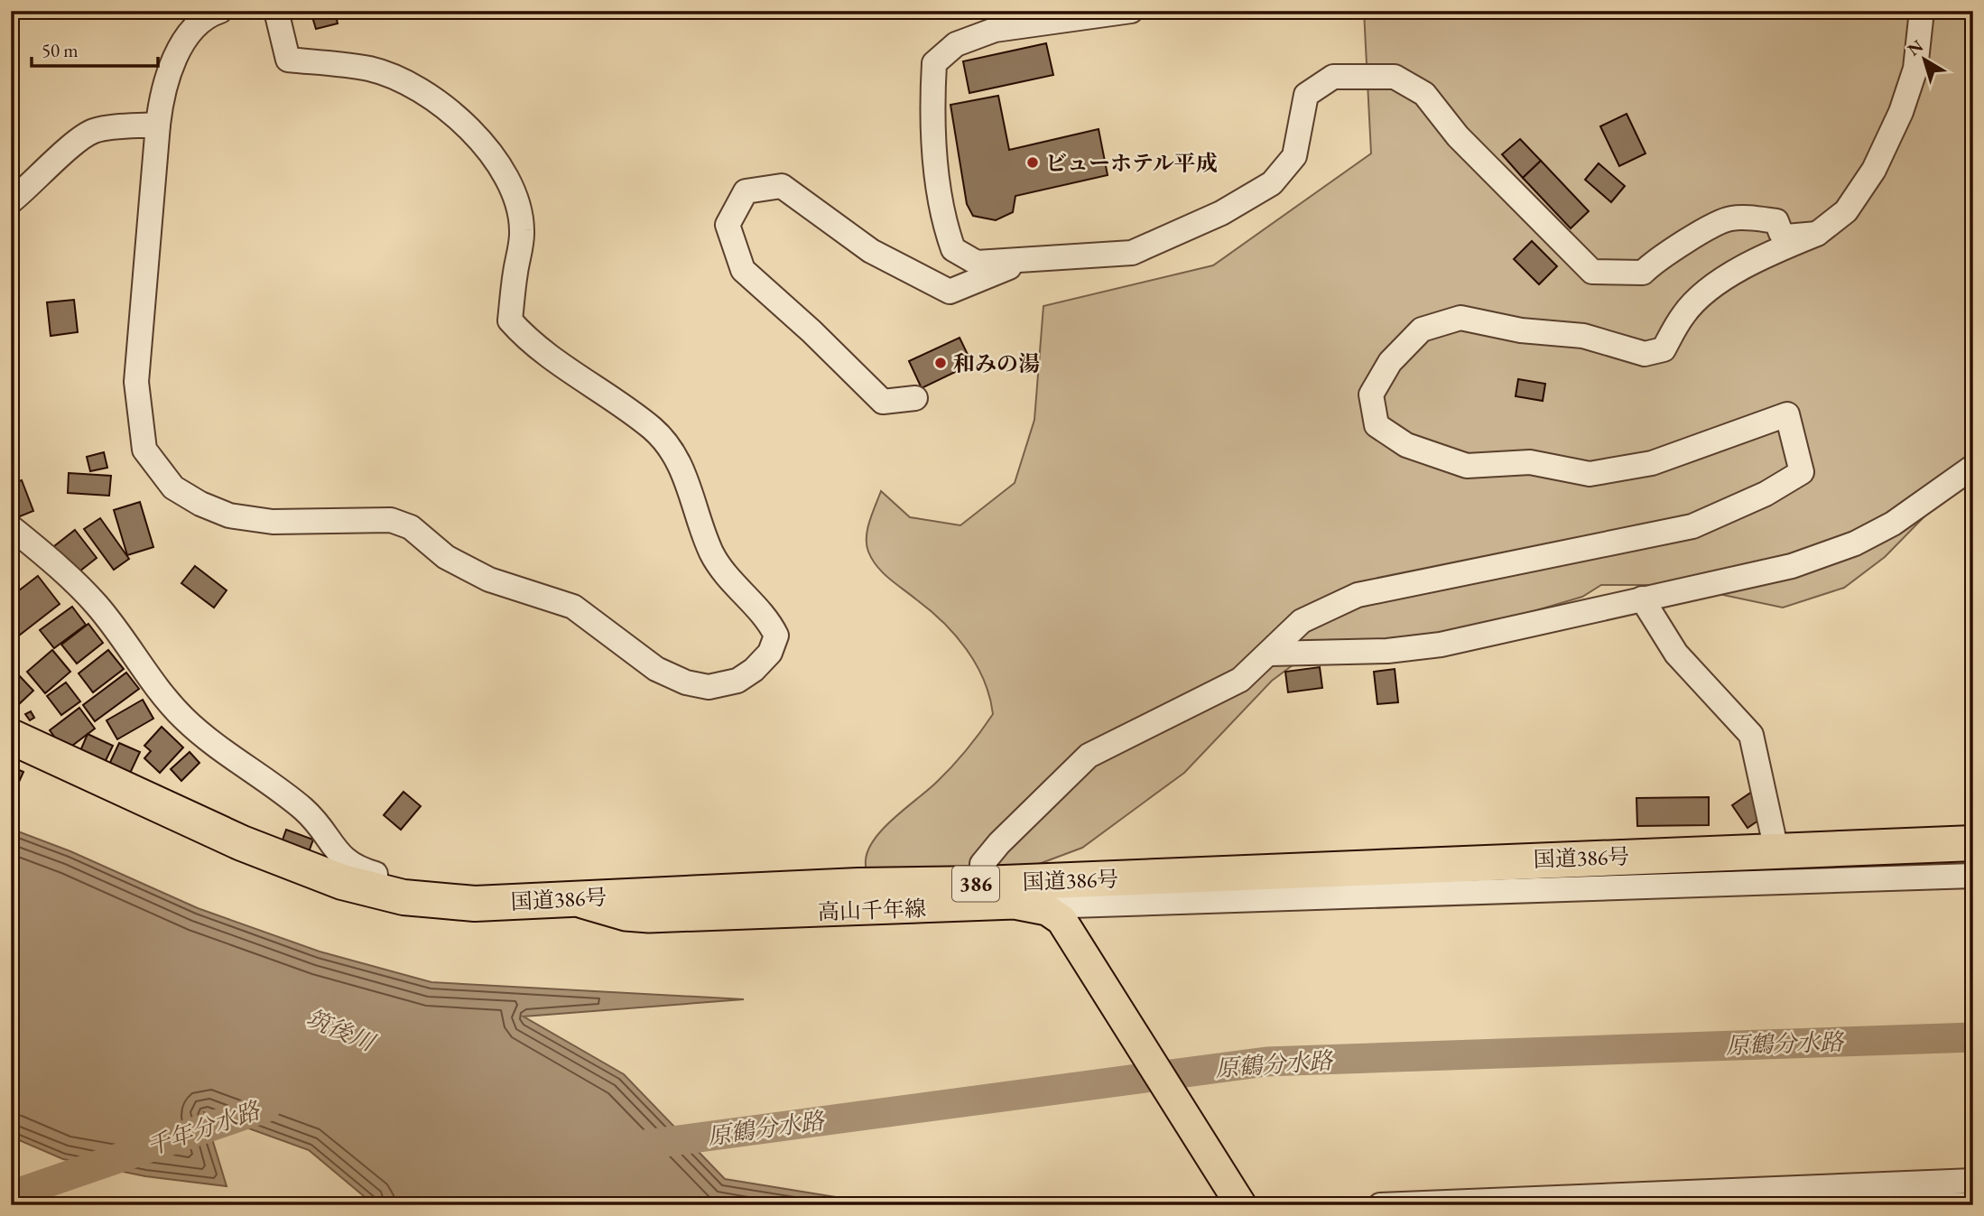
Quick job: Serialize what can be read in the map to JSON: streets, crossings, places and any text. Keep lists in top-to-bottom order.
{
  "streets": {
    "highway": ["国道386号", "386"],
    "main road": ["高山千年線"]
  },
  "crossings": [
    ["国道386号", "高山千年線"]
  ],
  "water": ["筑後川", "原鶴分水路", "千年分水路"],
  "places": ["ビューホテル平成", "和みの湯"],
  "scale_bar": "50 m",
  "north": "top left"
}
